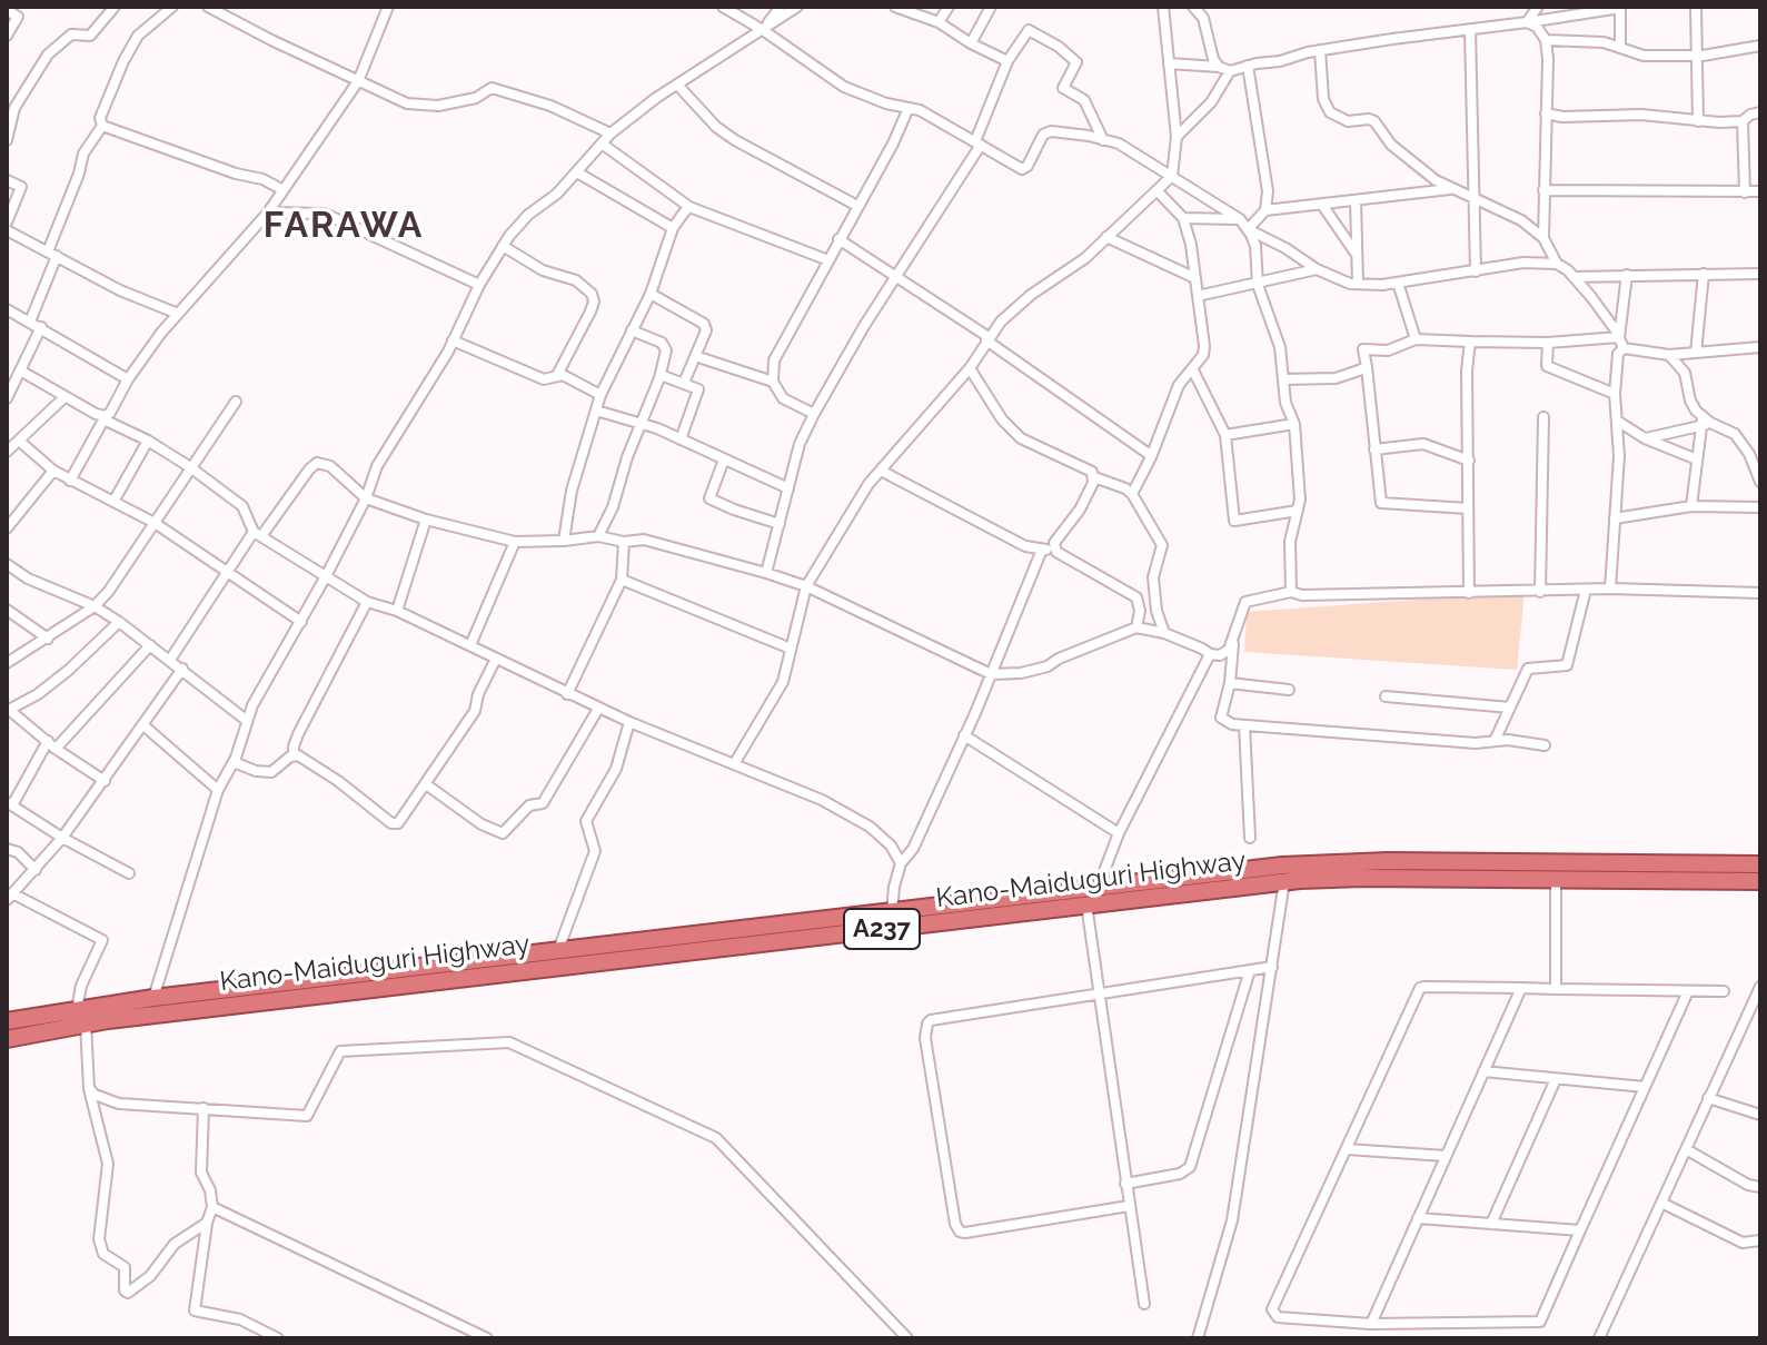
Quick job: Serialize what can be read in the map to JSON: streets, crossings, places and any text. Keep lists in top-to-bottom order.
{
  "streets": {
    "highway": ["Kano-Maiduguri Highway", "A237"]
  },
  "districts": ["FARAWA"]
}
